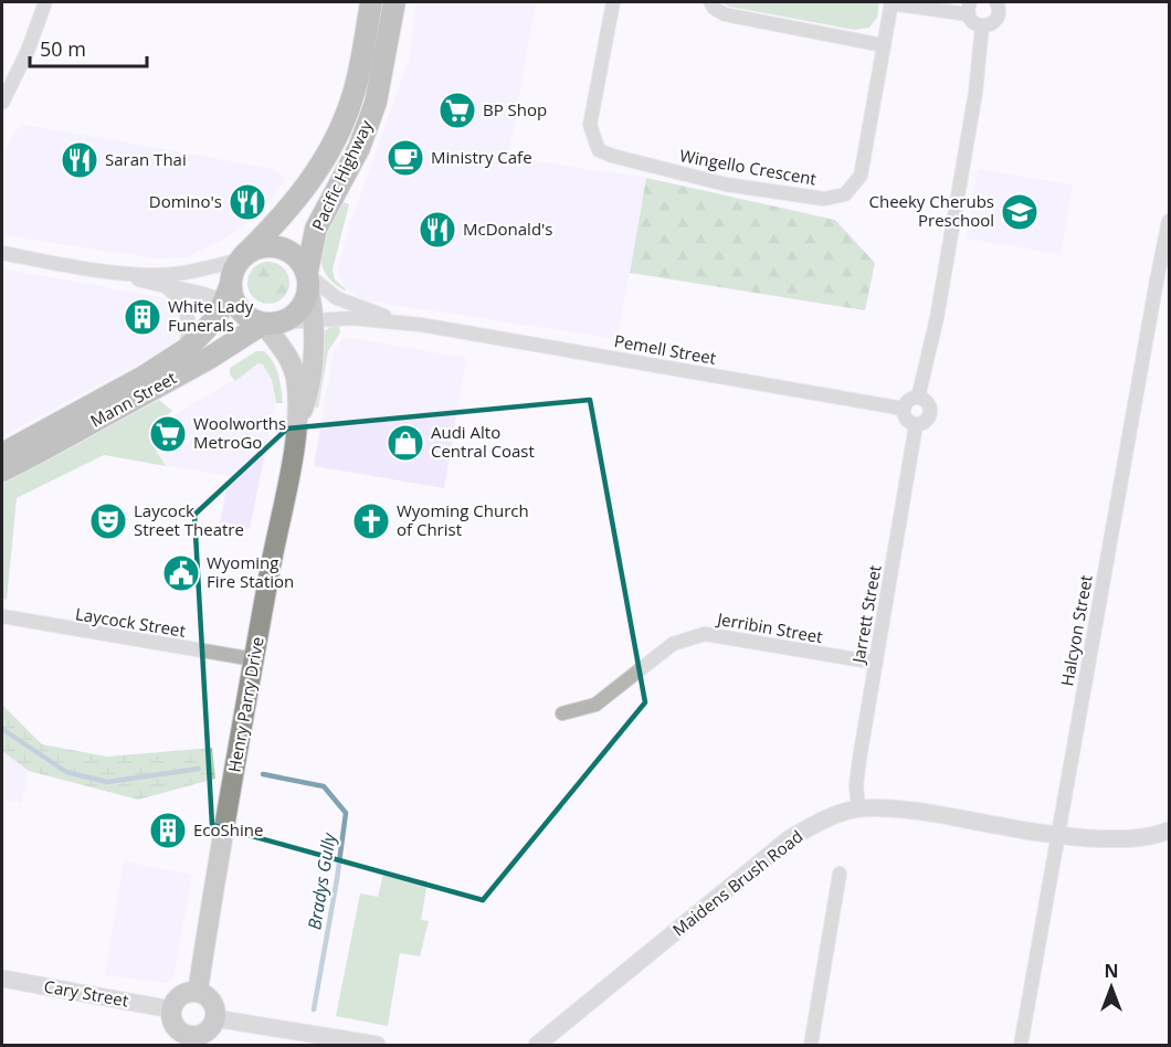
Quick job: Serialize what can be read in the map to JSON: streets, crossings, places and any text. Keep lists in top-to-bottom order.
{
  "streets": {
    "main road": ["Pacific Highway", "Mann Street", "Henry Parry Drive"],
    "street": [
      "Wingello Crescent",
      "Pemell Street",
      "Jarrett Street",
      "Laycock Street",
      "Jerribin Street",
      "Halcyon Street",
      "Maidens Brush Road",
      "Cary Street"
    ]
  },
  "crossings": [
    ["Pacific Highway", "Pemell Street"],
    ["Pacific Highway", "Mann Street"],
    ["Pacific Highway", "Henry Parry Drive"],
    ["Pemell Street", "Mann Street"],
    ["Pemell Street", "Jarrett Street"],
    ["Pemell Street", "Henry Parry Drive"],
    ["Mann Street", "Henry Parry Drive"],
    ["Jarrett Street", "Jerribin Street"],
    ["Jarrett Street", "Maidens Brush Road"],
    ["Laycock Street", "Henry Parry Drive"],
    ["Halcyon Street", "Maidens Brush Road"],
    ["Henry Parry Drive", "Cary Street"]
  ],
  "water": ["Bradys Gully"],
  "places": {
    "supermarket": ["BP Shop", "Woolworths MetroGo"],
    "cafe": ["Ministry Cafe"],
    "restaurant": ["Saran Thai", "Domino's", "McDonald's"],
    "school or university": ["Cheeky Cherubs Preschool"],
    "building": ["White Lady Funerals", "EcoShine"],
    "shop": ["Audi Alto Central Coast"],
    "theatre": ["Laycock Street Theatre"],
    "church": ["Wyoming Church of Christ"],
    "public building": ["Wyoming Fire Station"]
  },
  "scale_bar": "50 m",
  "north": "top"
}
